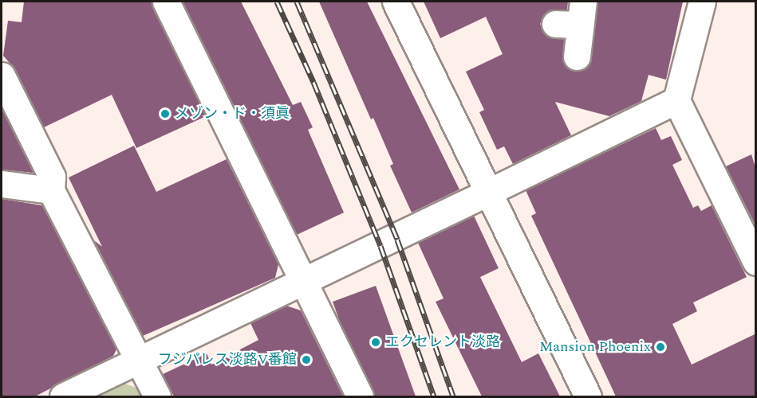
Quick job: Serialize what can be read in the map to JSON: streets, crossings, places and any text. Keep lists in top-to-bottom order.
{
  "places": [
    "メゾン・ド・須眞",
    "エクセレント淡路",
    "Mansion Phoenix",
    "フジパレス淡路V番館"
  ]
}
